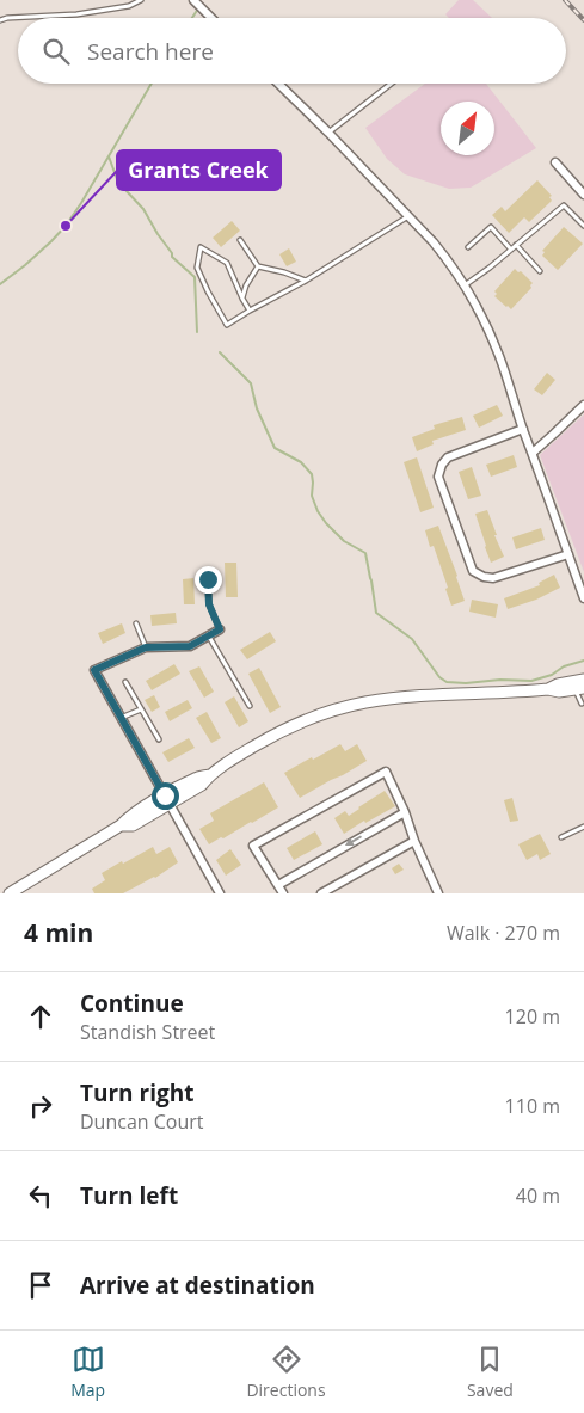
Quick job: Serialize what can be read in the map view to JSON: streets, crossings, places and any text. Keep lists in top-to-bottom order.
{
  "places": ["Grants Creek"],
  "north": "top right",
  "page": {
    "search": "Search here",
    "heading": ["4 min", "Walk · 270 m"],
    "list": [
      ["Continue", "Standish Street", "120 m"],
      ["Turn right", "Duncan Court", "110 m"],
      ["Turn left", "40 m"],
      "Arrive at destination"
    ],
    "nav": ["Map", "Directions", "Saved"]
  }
}
